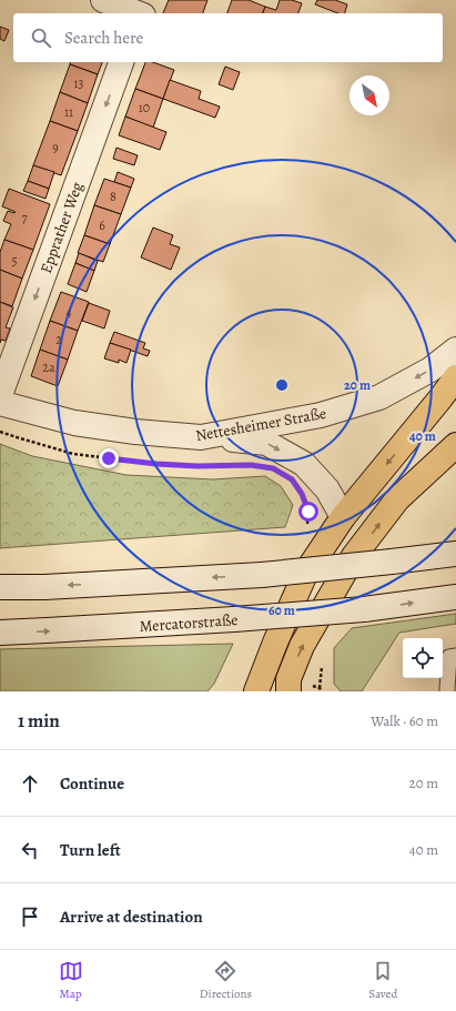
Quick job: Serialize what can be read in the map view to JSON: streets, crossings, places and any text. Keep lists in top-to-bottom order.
{
  "streets": {
    "street": ["Epprather Weg", "Nettesheimer Straße", "Mercatorstraße"]
  },
  "one_way": ["Epprather Weg"],
  "house_numbers": [
    "13",
    "10",
    "11",
    "9",
    "8",
    "7",
    "6",
    "5",
    "4",
    "2",
    "2a"
  ],
  "north": "bottom right",
  "page": {
    "search": "Search here",
    "heading": ["1 min", "Walk · 60 m"],
    "list": [
      ["Continue", "20 m"],
      ["Turn left", "40 m"],
      "Arrive at destination"
    ],
    "nav": ["Map", "Directions", "Saved"]
  },
  "rings": ["20 m", "40 m", "60 m"]
}
